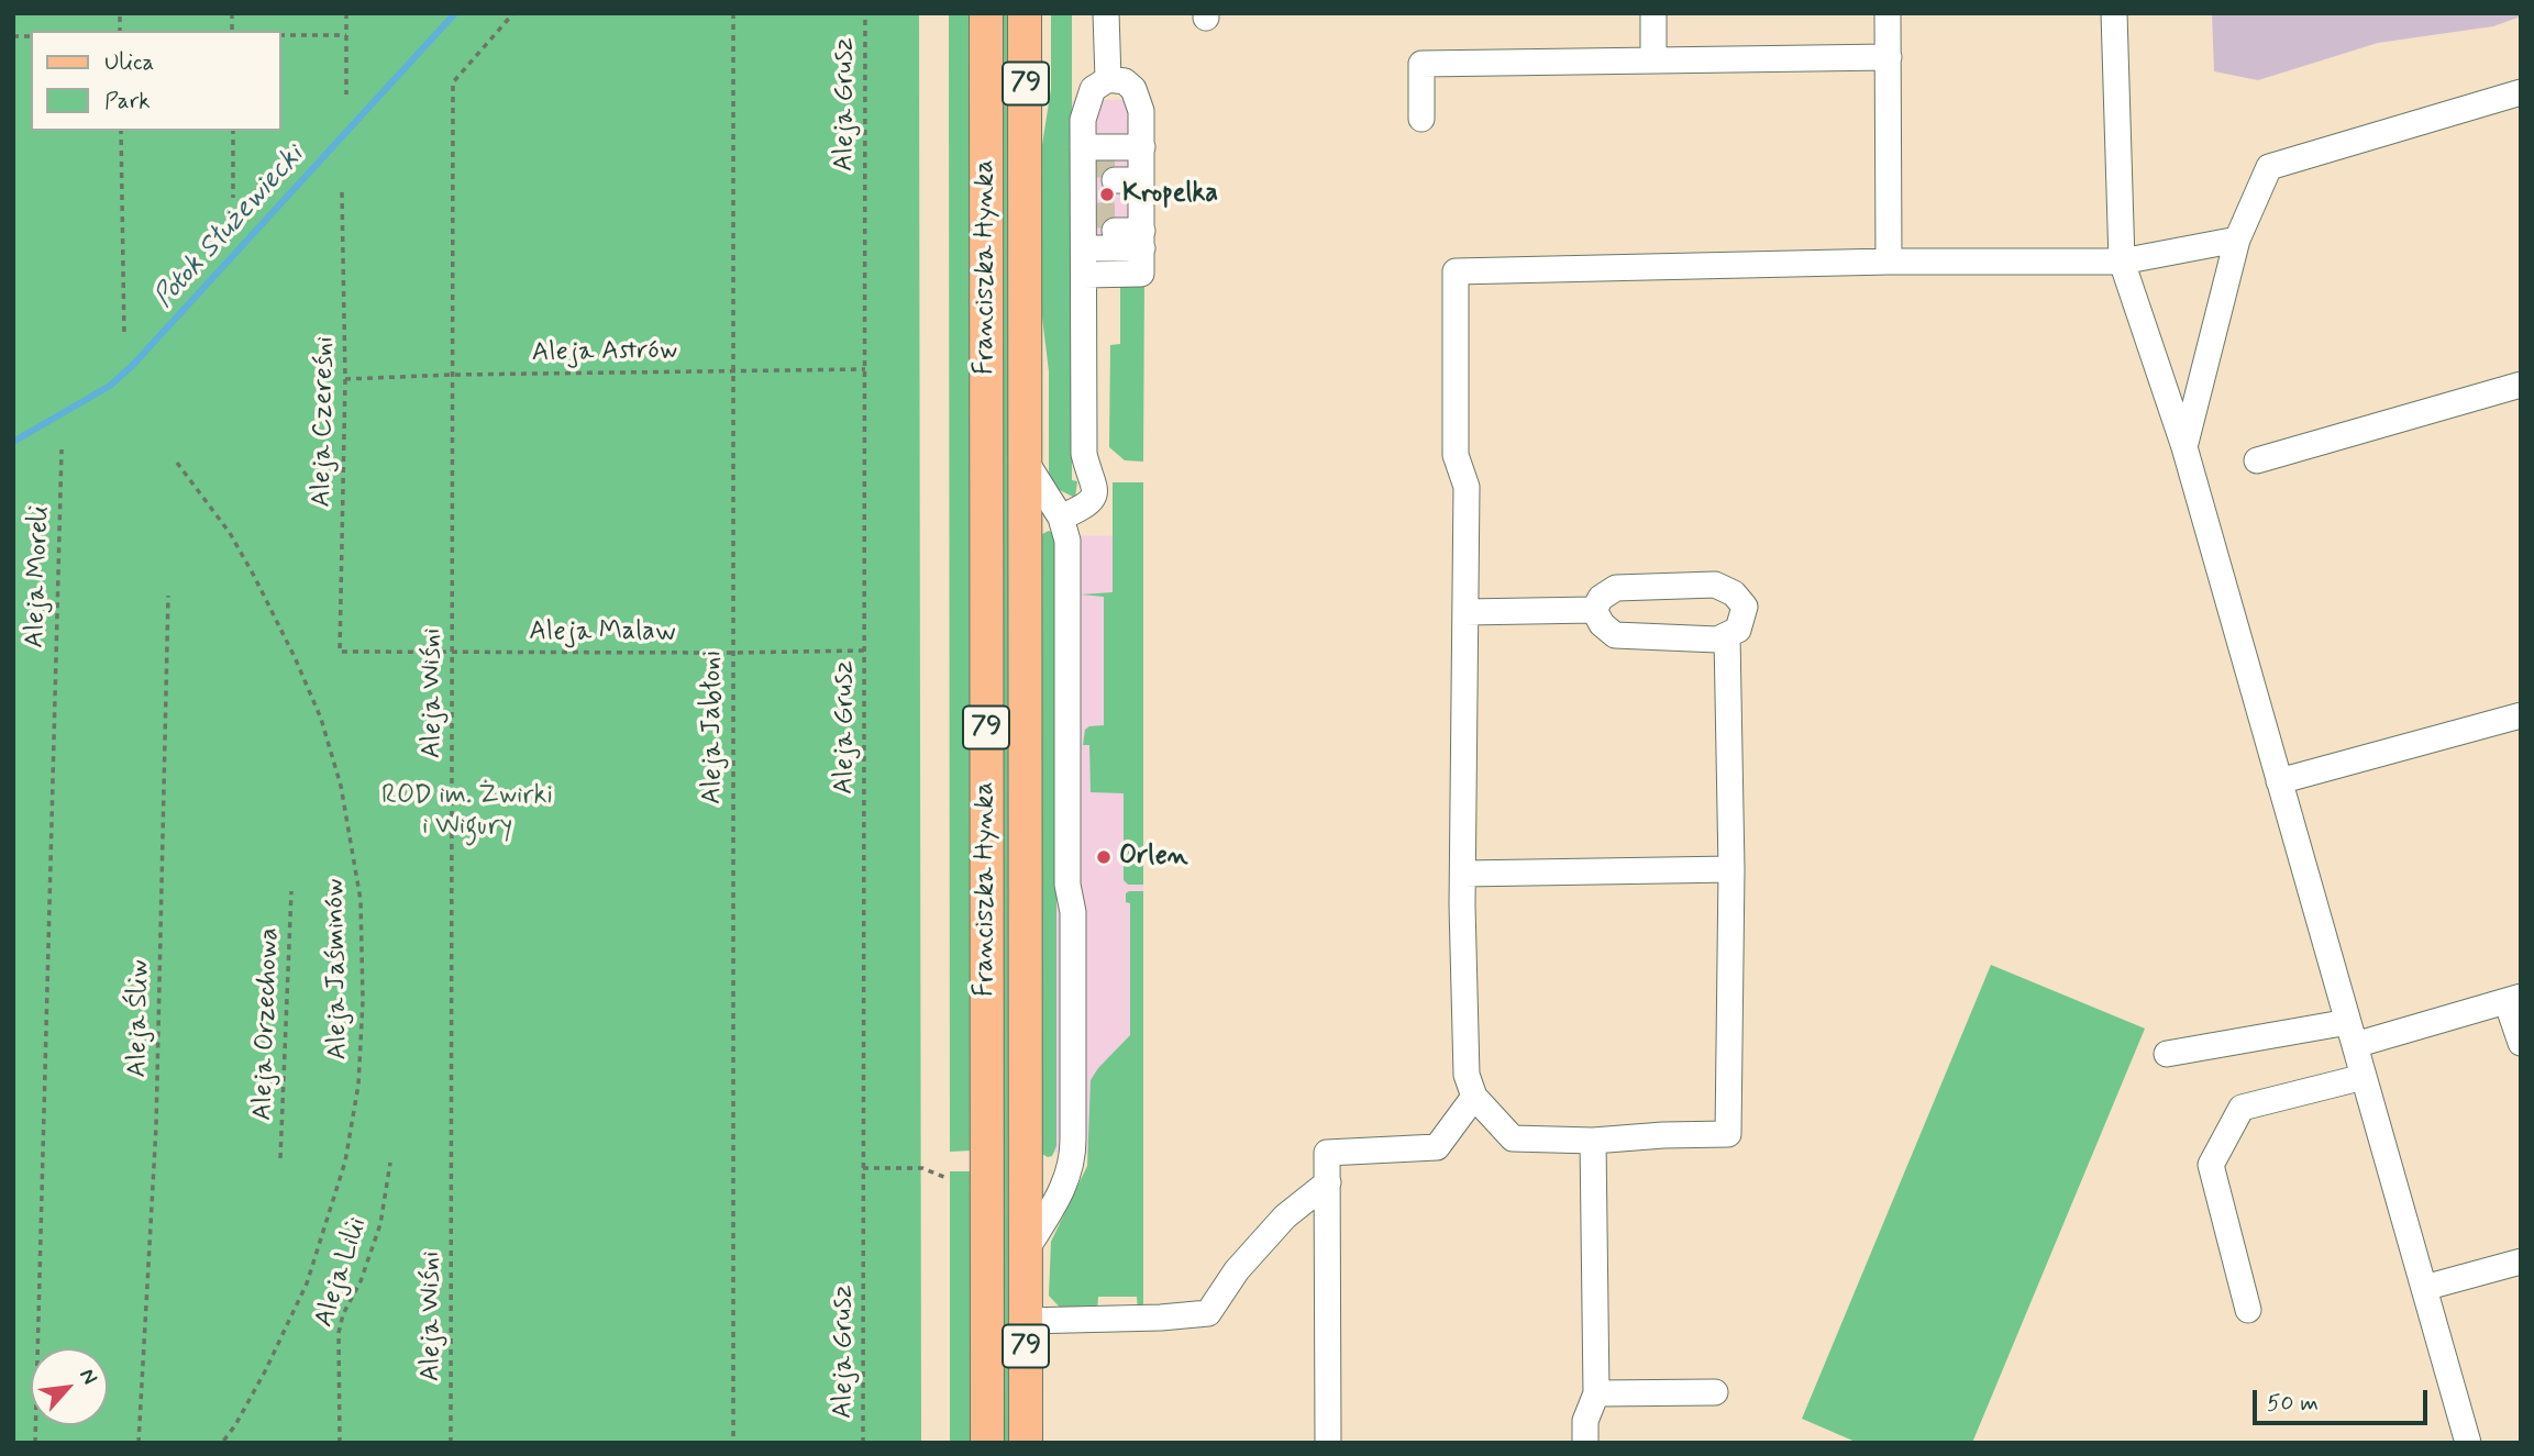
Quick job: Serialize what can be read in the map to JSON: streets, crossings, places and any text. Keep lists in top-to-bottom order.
{
  "streets": {
    "main road": ["79", "Franciszka Hynka"],
    "path": [
      "Aleja Grusz",
      "Aleja Astrów",
      "Aleja Czereśni",
      "Aleja Moreli",
      "Aleja Malaw",
      "Aleja Wiśni",
      "Aleja Jabłoni",
      "Aleja Jaśminów",
      "Aleja Śliw",
      "Aleja Orzechowa",
      "Aleja Lilii"
    ]
  },
  "crossings": [
    ["Aleja Grusz", "Aleja Astrów"],
    ["Aleja Grusz", "Aleja Malaw"],
    ["Aleja Astrów", "Aleja Czereśni"],
    ["Aleja Astrów", "Aleja Wiśni"],
    ["Aleja Astrów", "Aleja Jabłoni"],
    ["Aleja Czereśni", "Aleja Malaw"],
    ["Aleja Malaw", "Aleja Wiśni"],
    ["Aleja Malaw", "Aleja Jabłoni"]
  ],
  "water": ["Potok Służewiecki"],
  "parks": ["ROD im. Żwirki i Wigury"],
  "places": ["Kropelka", "Orlen"],
  "legend": ["Ulica", "Park"],
  "scale_bar": "50 m",
  "north": "top right"
}
